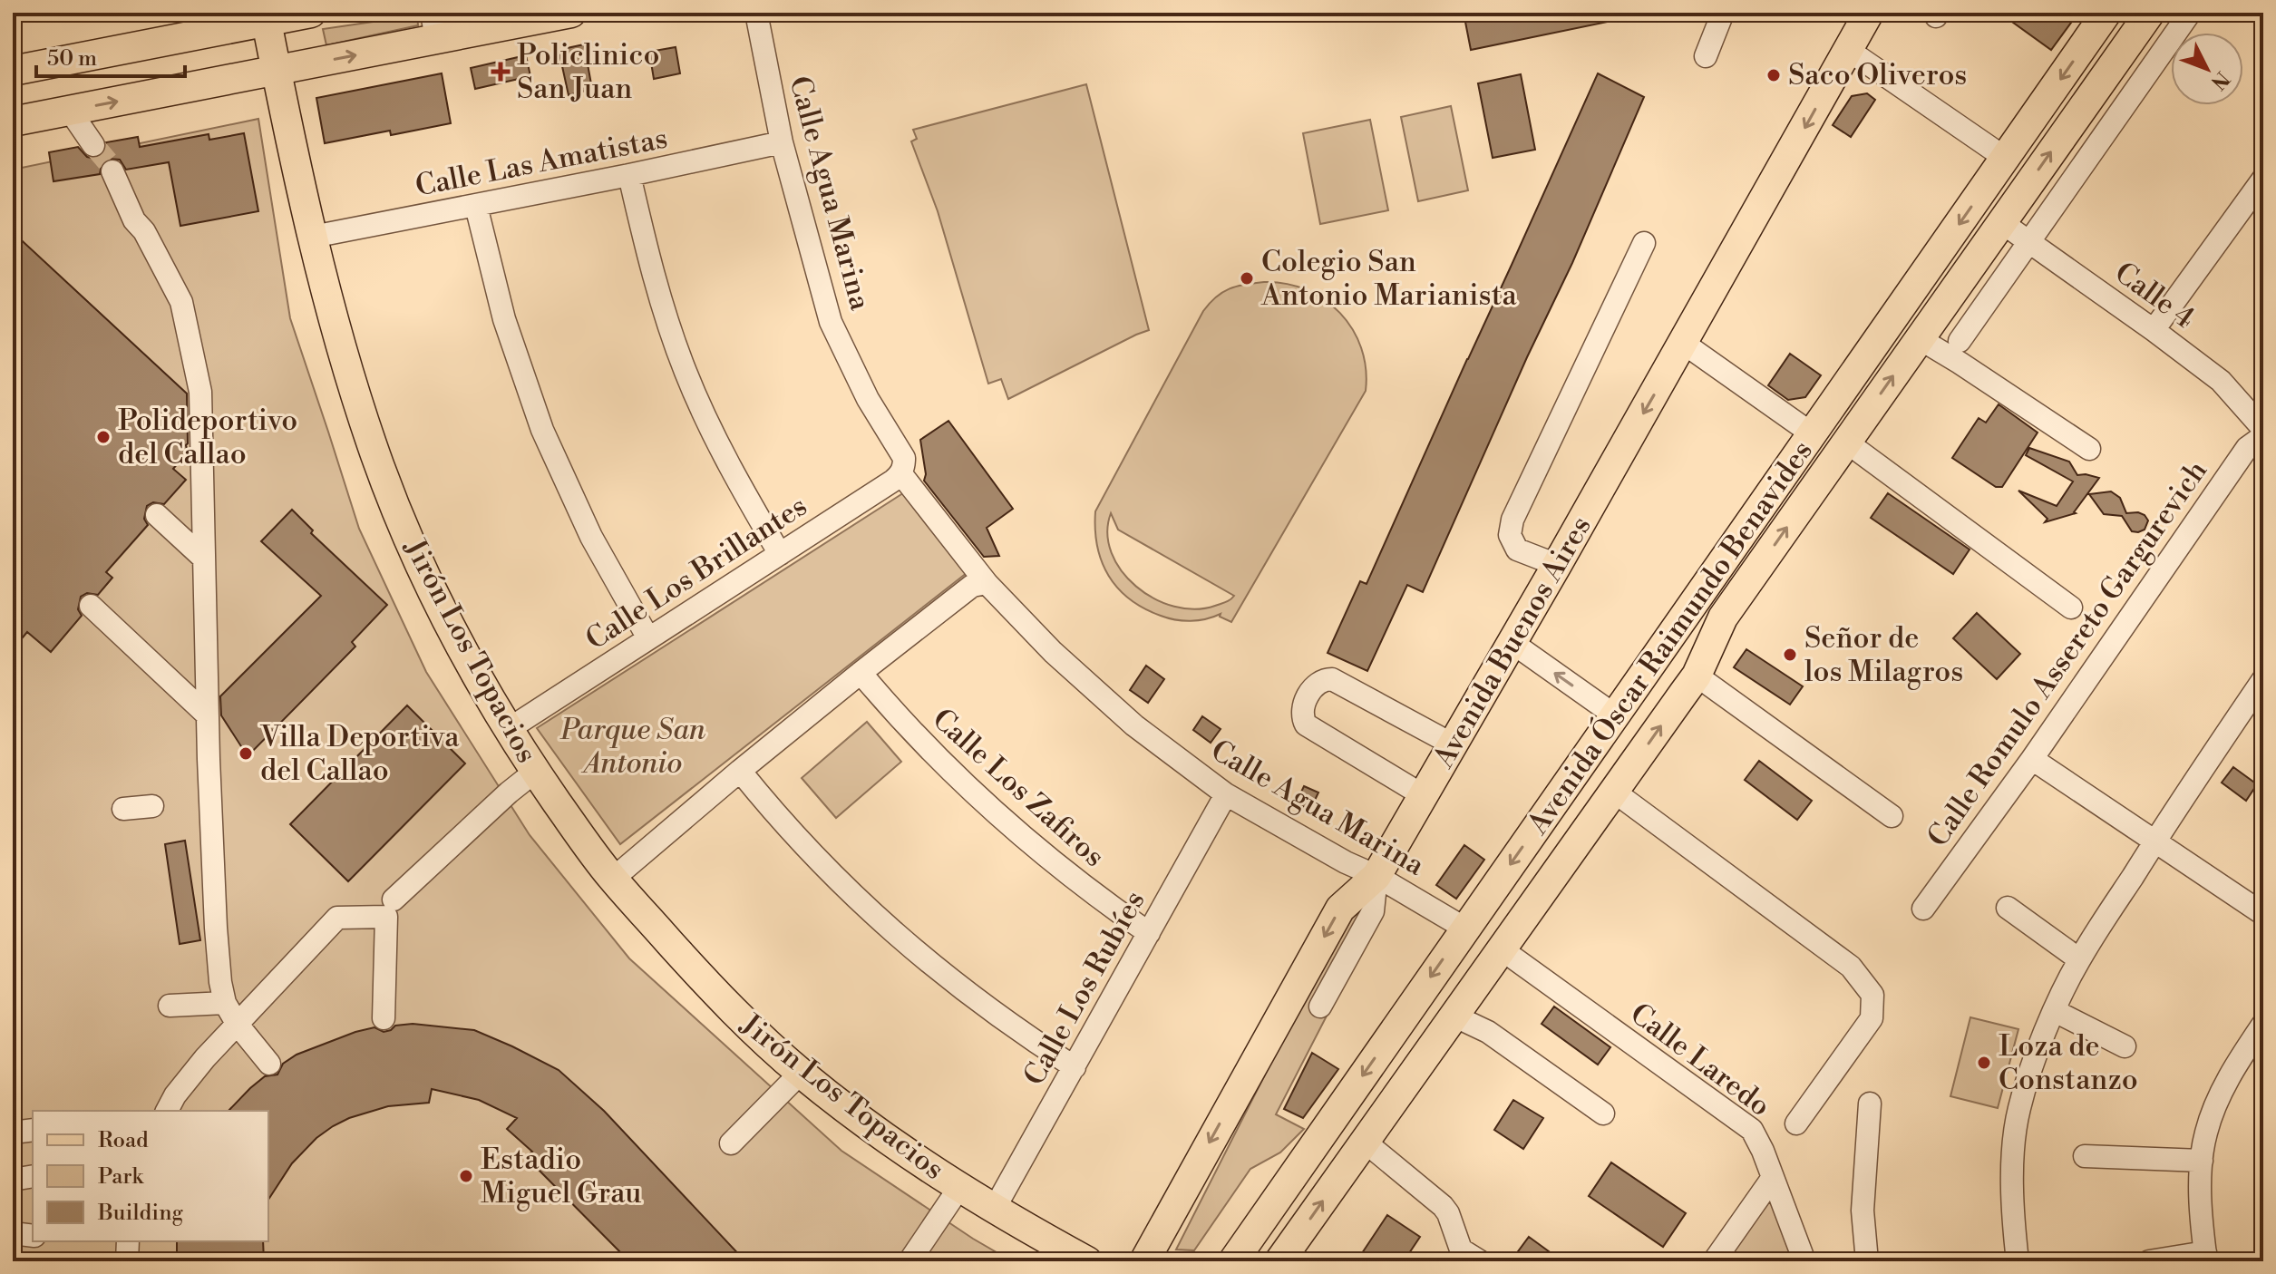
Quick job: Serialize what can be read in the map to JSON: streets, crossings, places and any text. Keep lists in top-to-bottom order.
{
  "streets": {
    "main road": ["Avenida Óscar Raimundo Benavides", "Avenida Buenos Aires", "Jirón Los Topacios"],
    "street": [
      "Calle Las Amatistas",
      "Calle Agua Marina",
      "Calle 4",
      "Calle Los Brillantes",
      "Calle Romulo Assereto Gargurevich",
      "Calle Los Zafiros",
      "Calle Los Rubíes",
      "Calle Laredo"
    ]
  },
  "crossings": [
    ["Calle Las Amatistas", "Calle Agua Marina"],
    ["Calle Las Amatistas", "Jirón Los Topacios"],
    ["Calle Agua Marina", "Calle Los Brillantes"],
    ["Calle Agua Marina", "Avenida Óscar Raimundo Benavides"],
    ["Calle Agua Marina", "Avenida Buenos Aires"],
    ["Calle Agua Marina", "Calle Los Rubíes"],
    ["Calle 4", "Avenida Óscar Raimundo Benavides"],
    ["Calle Los Brillantes", "Jirón Los Topacios"],
    ["Avenida Óscar Raimundo Benavides", "Calle Laredo"],
    ["Jirón Los Topacios", "Calle Los Rubíes"],
    ["Calle Los Zafiros", "Calle Los Rubíes"]
  ],
  "one_way": ["Avenida Buenos Aires"],
  "parks": ["Parque San Antonio"],
  "places": {
    "health": ["Policlinico San Juan"],
    "other": [
      "Saco Oliveros",
      "Colegio San Antonio Marianista",
      "Polideportivo del Callao",
      "Señor de los Milagros",
      "Villa Deportiva del Callao",
      "Loza de Constanzo",
      "Estadio Miguel Grau"
    ]
  },
  "legend": ["Road", "Park", "Building"],
  "scale_bar": "50 m",
  "north": "bottom right"
}
